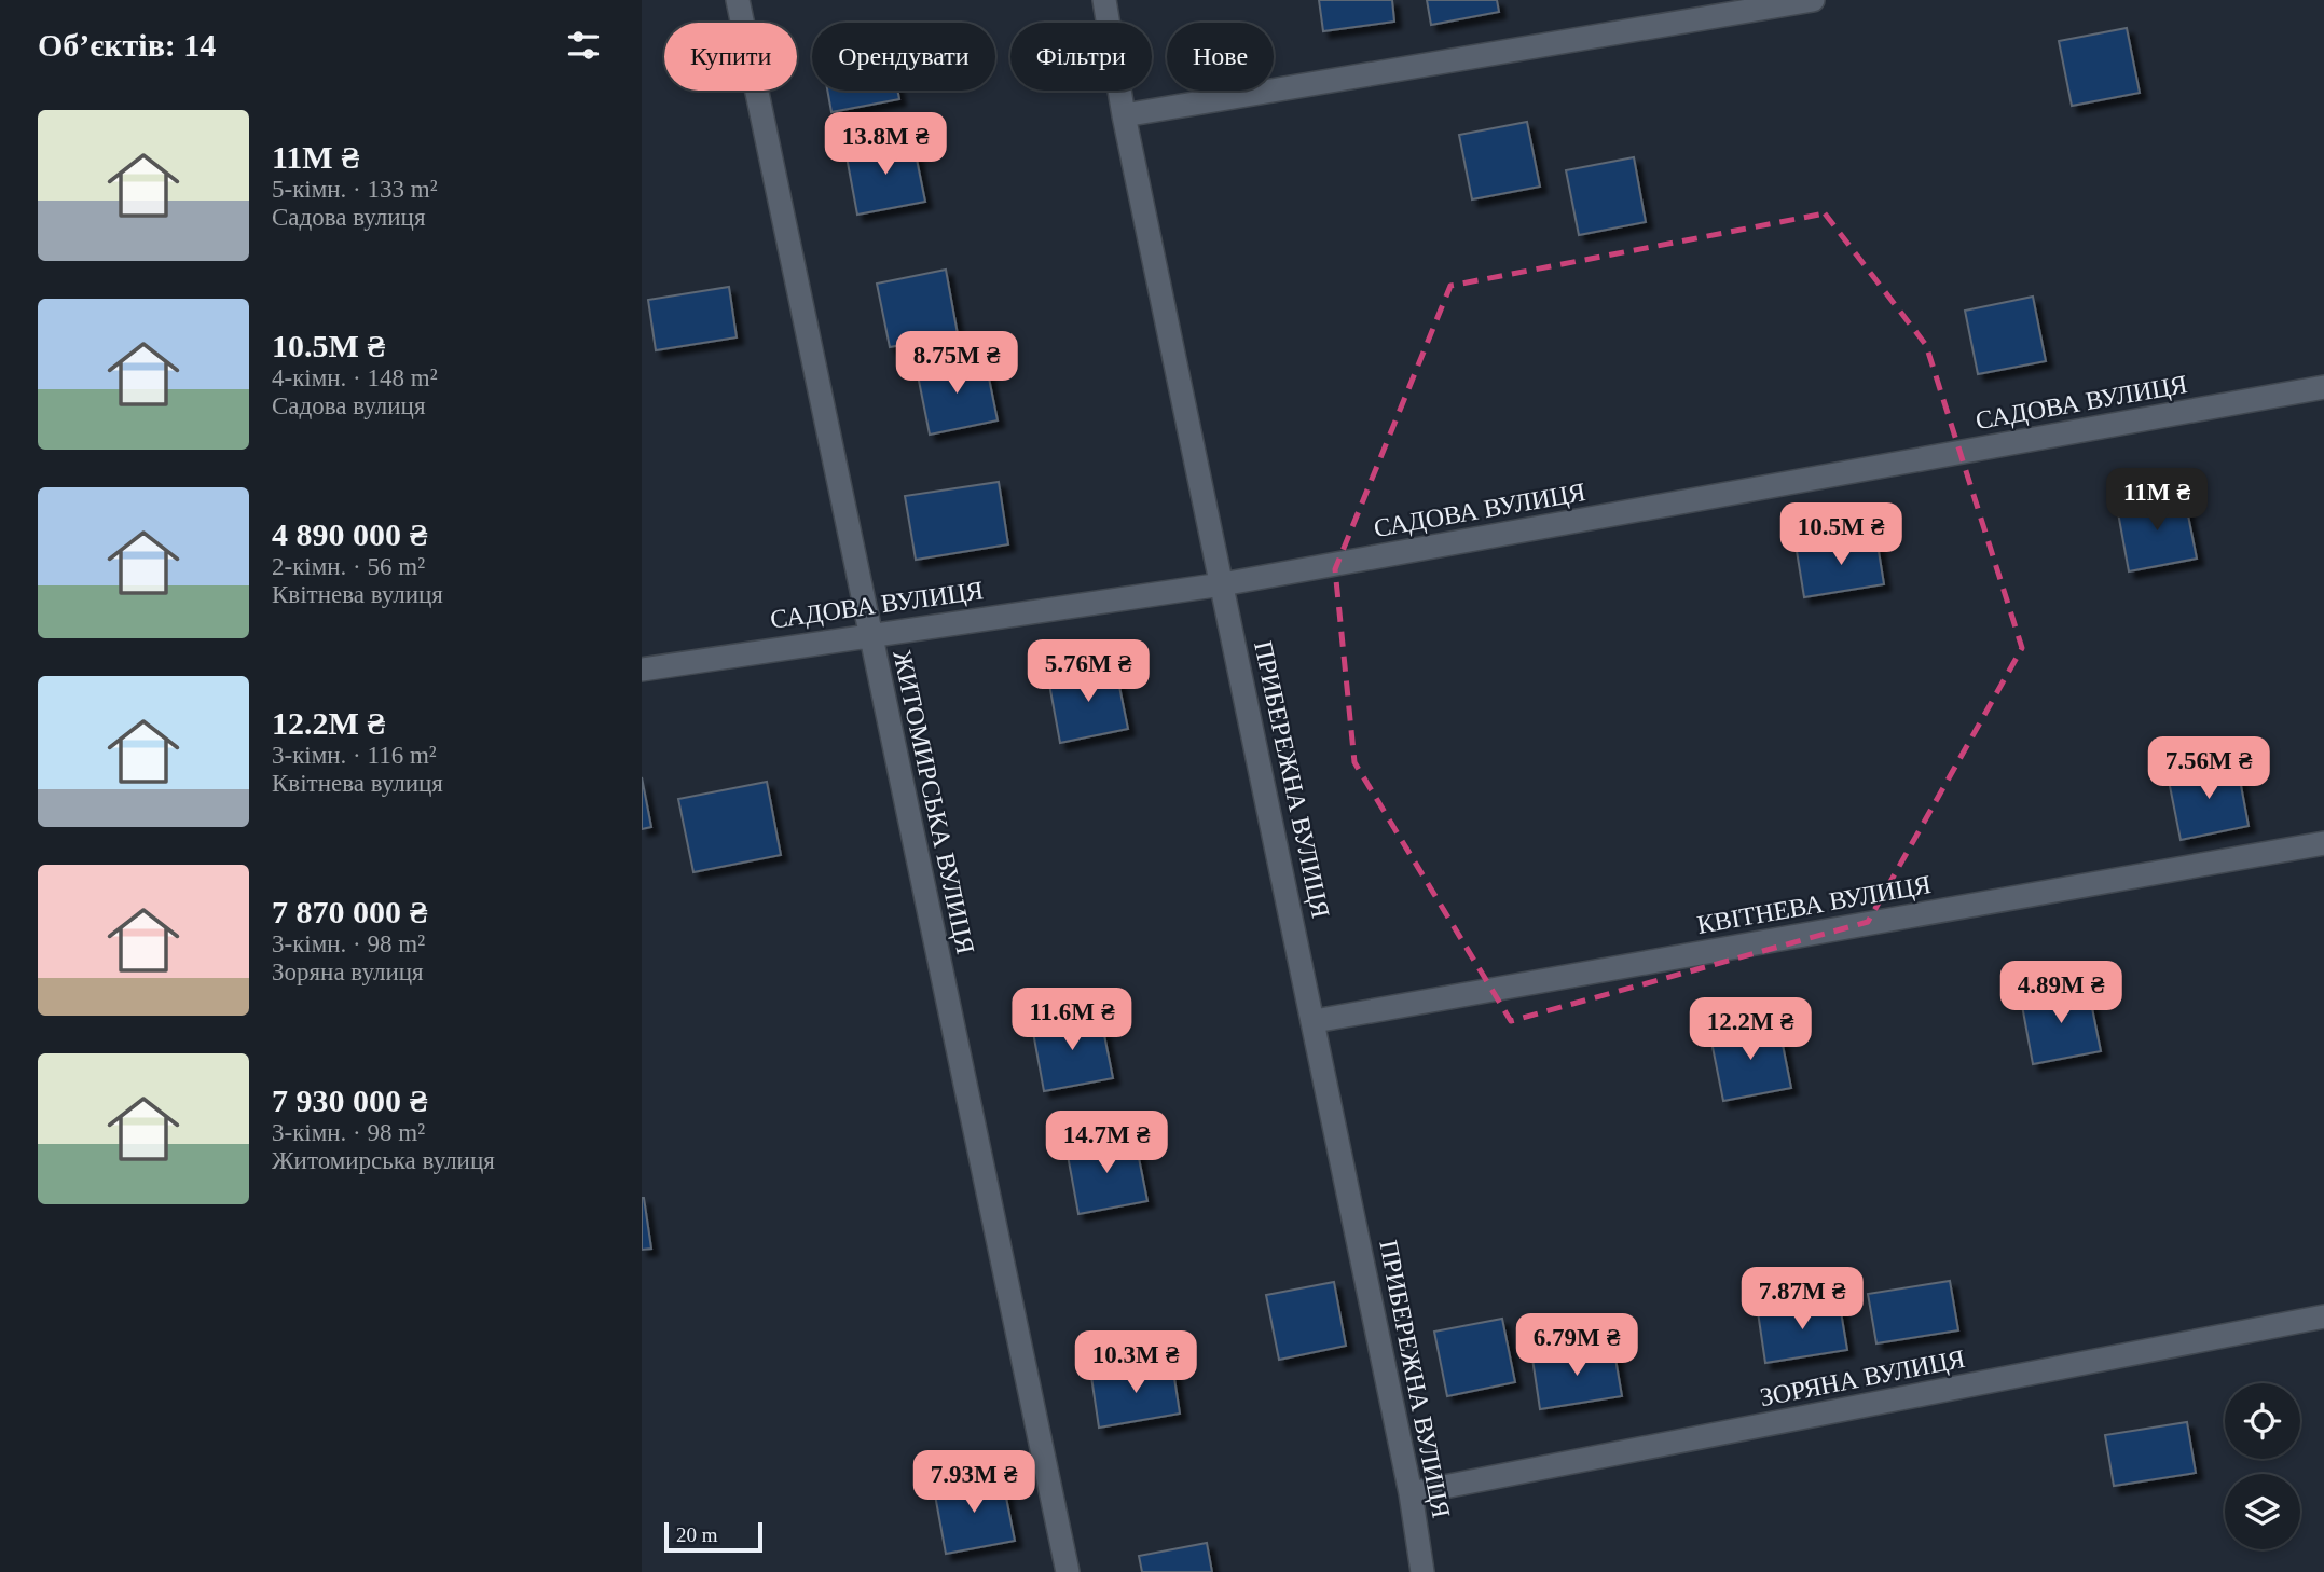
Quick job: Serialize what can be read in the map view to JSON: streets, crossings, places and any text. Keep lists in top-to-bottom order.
{
  "streets": {
    "street": [
      "САДОВА ВУЛИЦЯ",
      "ПРИБЕРЕЖНА ВУЛИЦЯ",
      "ЖИТОМИРСЬКА ВУЛИЦЯ",
      "КВІТНЕВА ВУЛИЦЯ",
      "ЗОРЯНА ВУЛИЦЯ"
    ]
  },
  "crossings": [
    ["САДОВА ВУЛИЦЯ", "ПРИБЕРЕЖНА ВУЛИЦЯ"],
    ["САДОВА ВУЛИЦЯ", "ЖИТОМИРСЬКА ВУЛИЦЯ"],
    ["ПРИБЕРЕЖНА ВУЛИЦЯ", "КВІТНЕВА ВУЛИЦЯ"],
    ["ПРИБЕРЕЖНА ВУЛИЦЯ", "ЗОРЯНА ВУЛИЦЯ"]
  ],
  "scale_bar": "20 m",
  "page": {
    "heading": "Об’єктів: 14",
    "chip": [
      "Купити",
      "Орендувати",
      "Фільтри",
      "Нове"
    ],
    "list": [
      {
        "name": "11M ₴",
        "note": "5-кімн. · 133 m² · Садова вулиця"
      },
      {
        "name": "10.5M ₴",
        "note": "4-кімн. · 148 m² · Садова вулиця"
      },
      {
        "name": "4 890 000 ₴",
        "note": "2-кімн. · 56 m² · Квітнева вулиця"
      },
      {
        "name": "12.2M ₴",
        "note": "3-кімн. · 116 m² · Квітнева вулиця"
      },
      {
        "name": "7 870 000 ₴",
        "note": "3-кімн. · 98 m² · Зоряна вулиця"
      },
      {
        "name": "7 930 000 ₴",
        "note": "3-кімн. · 98 m² · Житомирська вулиця"
      }
    ],
    "price": [
      "13.8M ₴",
      "8.75M ₴",
      "11M ₴",
      "10.5M ₴",
      "5.76M ₴",
      "7.56M ₴",
      "4.89M ₴",
      "11.6M ₴",
      "12.2M ₴",
      "14.7M ₴",
      "7.87M ₴",
      "6.79M ₴",
      "10.3M ₴",
      "7.93M ₴"
    ],
    "scale": "20 m"
  }
}
